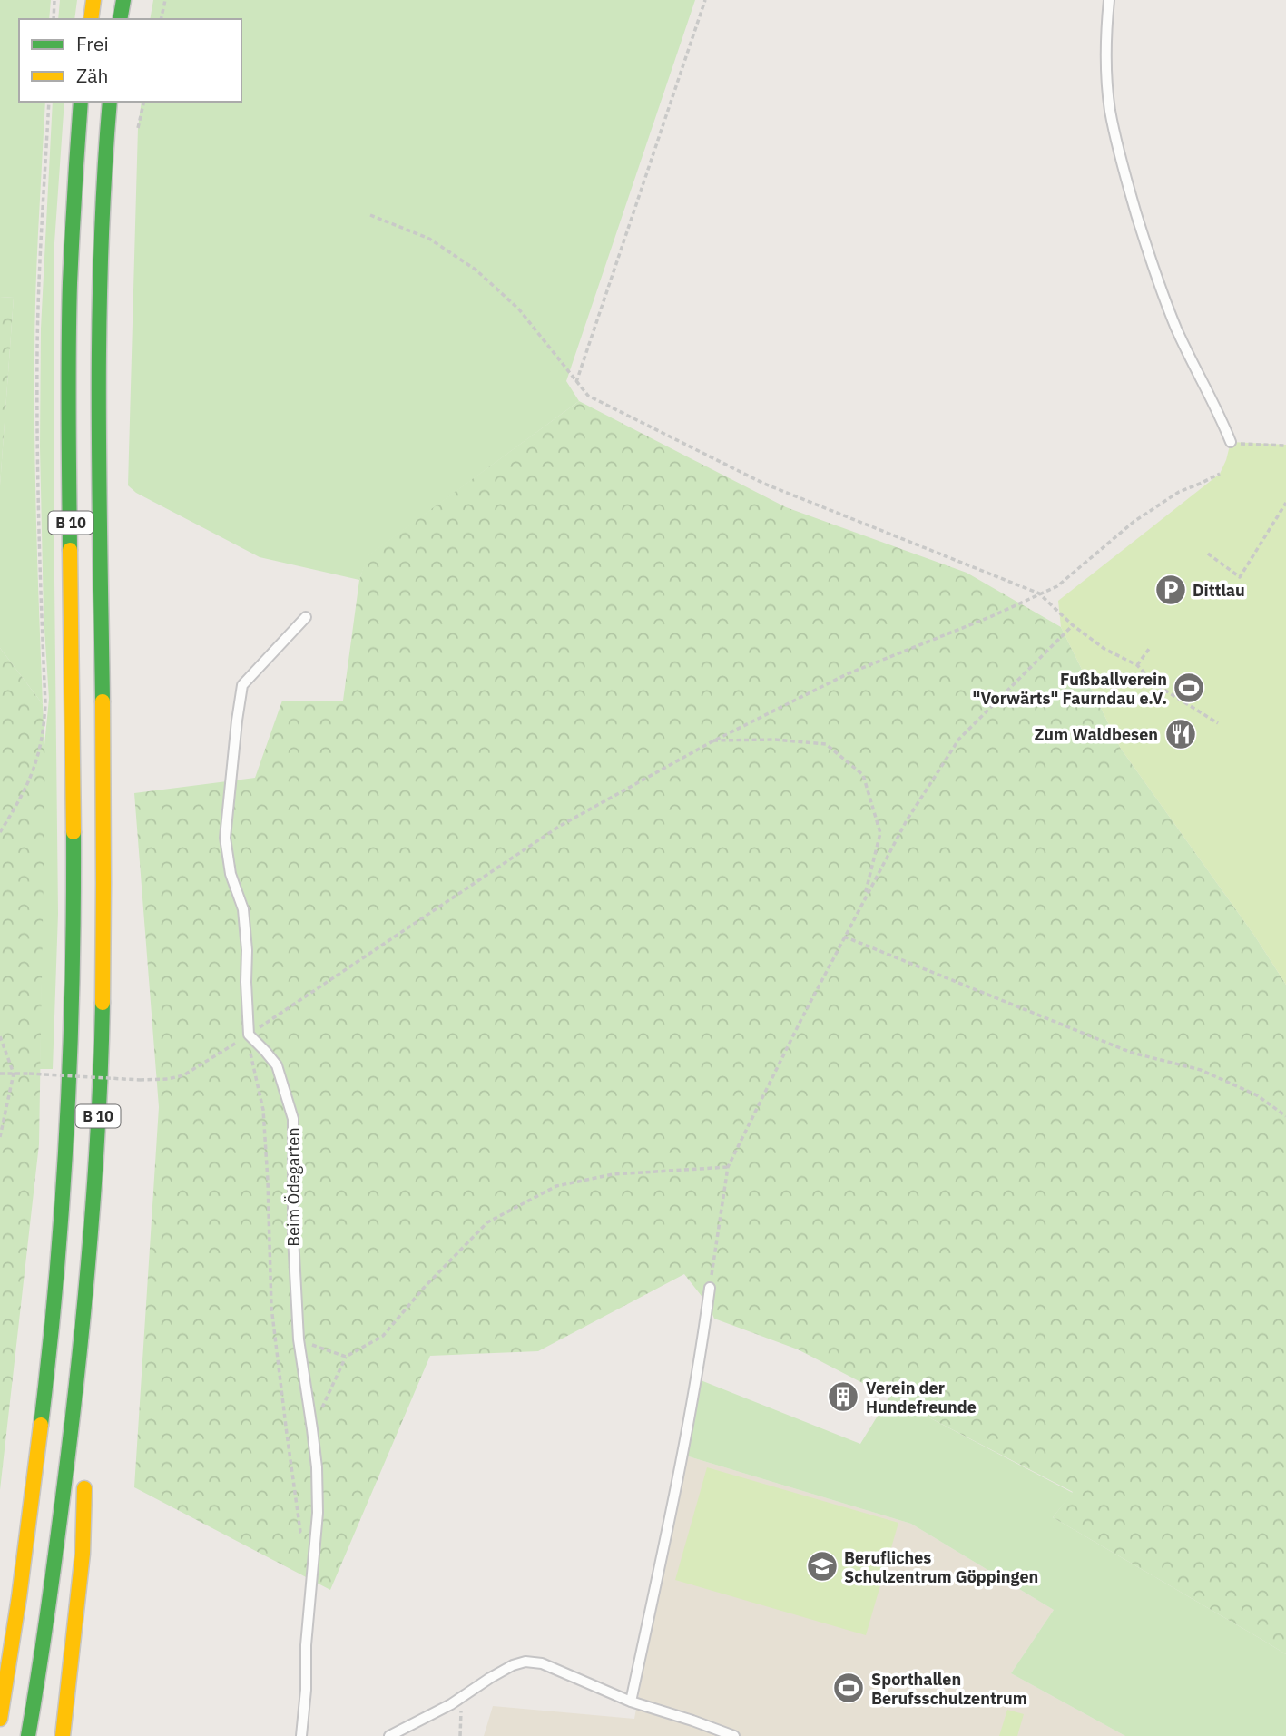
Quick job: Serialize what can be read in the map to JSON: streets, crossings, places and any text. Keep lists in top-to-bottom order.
{
  "streets": {
    "highway": ["B 10"],
    "lane": ["Beim Ödegarten"]
  },
  "places": {
    "parking": ["Dittlau"],
    "sports": ["Fußballverein \"Vorwärts\" Faurndau e.V.", "Sporthallen Berufsschulzentrum"],
    "restaurant": ["Zum Waldbesen"],
    "building": ["Verein der Hundefreunde"],
    "school or university": ["Berufliches Schulzentrum Göppingen"]
  },
  "legend": ["Frei", "Zäh"]
}
